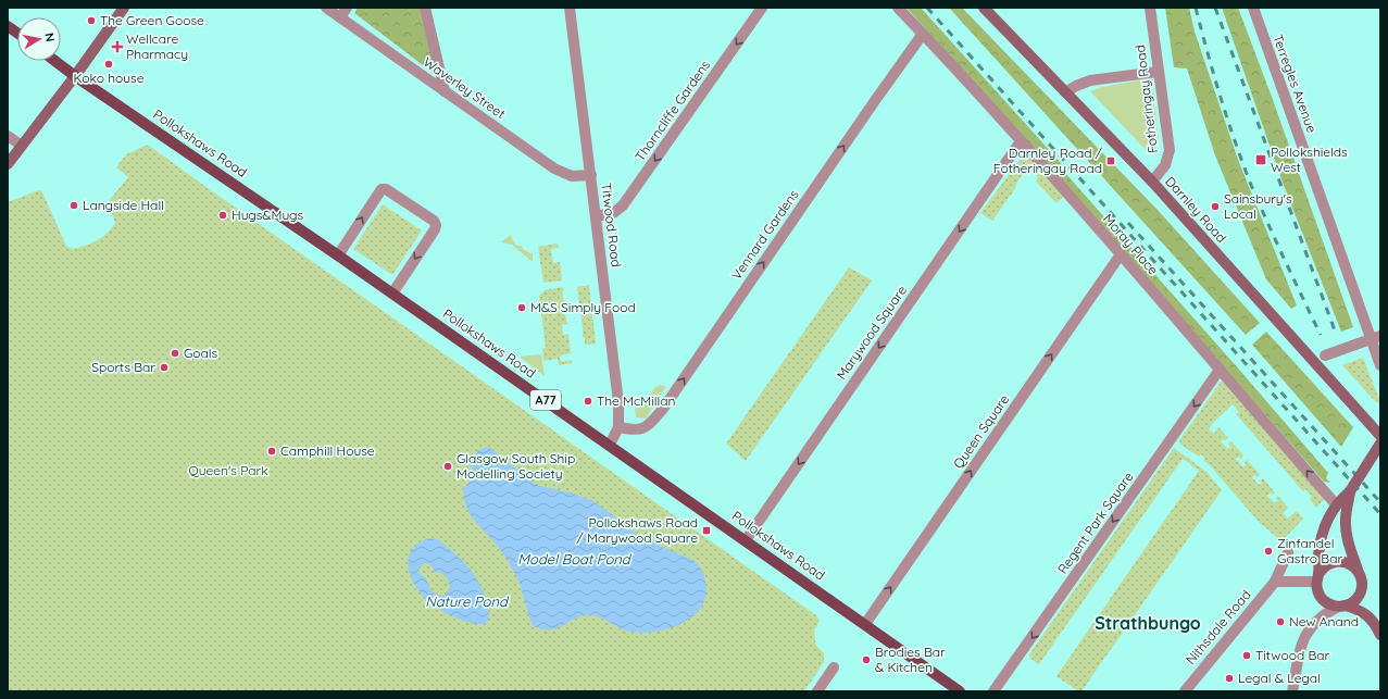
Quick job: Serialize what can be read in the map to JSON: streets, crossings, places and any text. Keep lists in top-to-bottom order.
{
  "streets": {
    "main road": ["Pollokshaws Road", "Darnley Road", "A77"],
    "street": [
      "Terregles Avenue",
      "Waverley Street",
      "Fotheringay Road",
      "Thorncliffe Gardens",
      "Titwood Road",
      "Vennard Gardens",
      "Moray Place",
      "Marywood Square",
      "Queen Square",
      "Regent Park Square",
      "Nithsdale Road"
    ]
  },
  "crossings": [
    ["Waverley Street", "Titwood Road"],
    ["Fotheringay Road", "Darnley Road"],
    ["Thorncliffe Gardens", "Titwood Road"],
    ["Pollokshaws Road", "Titwood Road"],
    ["Pollokshaws Road", "Marywood Square"],
    ["Pollokshaws Road", "Queen Square"],
    ["Titwood Road", "Vennard Gardens"],
    ["Vennard Gardens", "Moray Place"],
    ["Moray Place", "Marywood Square"],
    ["Moray Place", "Queen Square"],
    ["Moray Place", "Regent Park Square"]
  ],
  "one_way": [
    "Thorncliffe Gardens",
    "Vennard Gardens",
    "Marywood Square",
    "Queen Square",
    "Regent Park Square"
  ],
  "districts": ["Strathbungo"],
  "water": ["Model Boat Pond", "Nature Pond"],
  "parks": ["Queen's Park"],
  "places": {
    "other": [
      "The Green Goose",
      "Koko house",
      "Langside Hall",
      "Sainsbury's Local",
      "Hugs&Mugs",
      "M&S Simply Food",
      "Goals",
      "Sports Bar",
      "The McMillan",
      "Camphill House",
      "Glasgow South Ship Modelling Society",
      "Zinfandel Gastro Bar",
      "New Anand",
      "Titwood Bar",
      "Brodies Bar & Kitchen",
      "Legal & Legal"
    ],
    "health": ["Wellcare Pharmacy"],
    "transit": ["Pollokshields West", "Darnley Road / Fotheringay Road", "Pollokshaws Road / Marywood Square"]
  },
  "north": "right"
}
